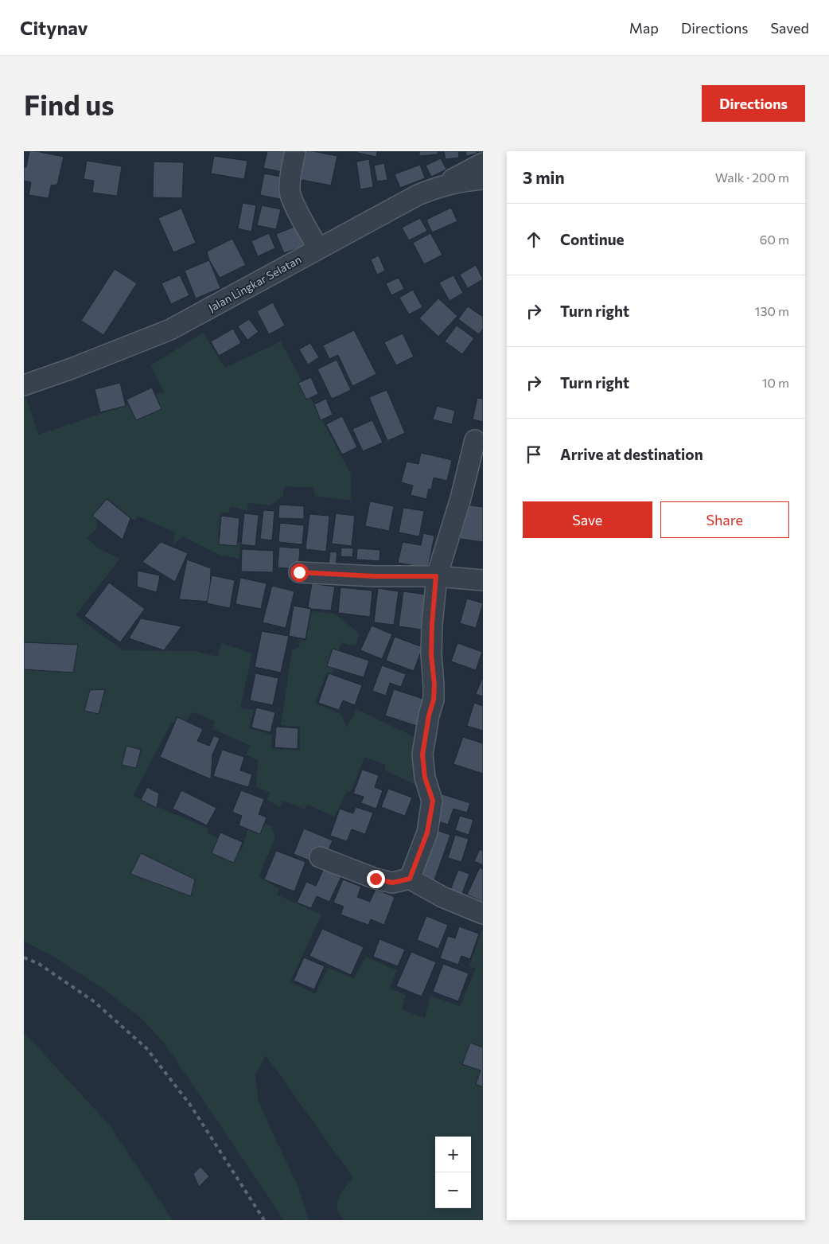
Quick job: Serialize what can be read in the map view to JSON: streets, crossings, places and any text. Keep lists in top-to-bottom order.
{
  "streets": {
    "street": ["Jalan Lingkar Selatan"]
  },
  "page": {
    "header": "Citynav",
    "nav": ["Map", "Directions", "Saved"],
    "buttons": [
      "Directions",
      ["Save", "Share"]
    ],
    "title": "Find us",
    "heading": ["3 min", "Walk · 200 m"],
    "list": [
      ["Continue", "60 m"],
      ["Turn right", "130 m"],
      ["Turn right", "10 m"],
      "Arrive at destination"
    ],
    "map_buttons": ["+", "−"]
  }
}
